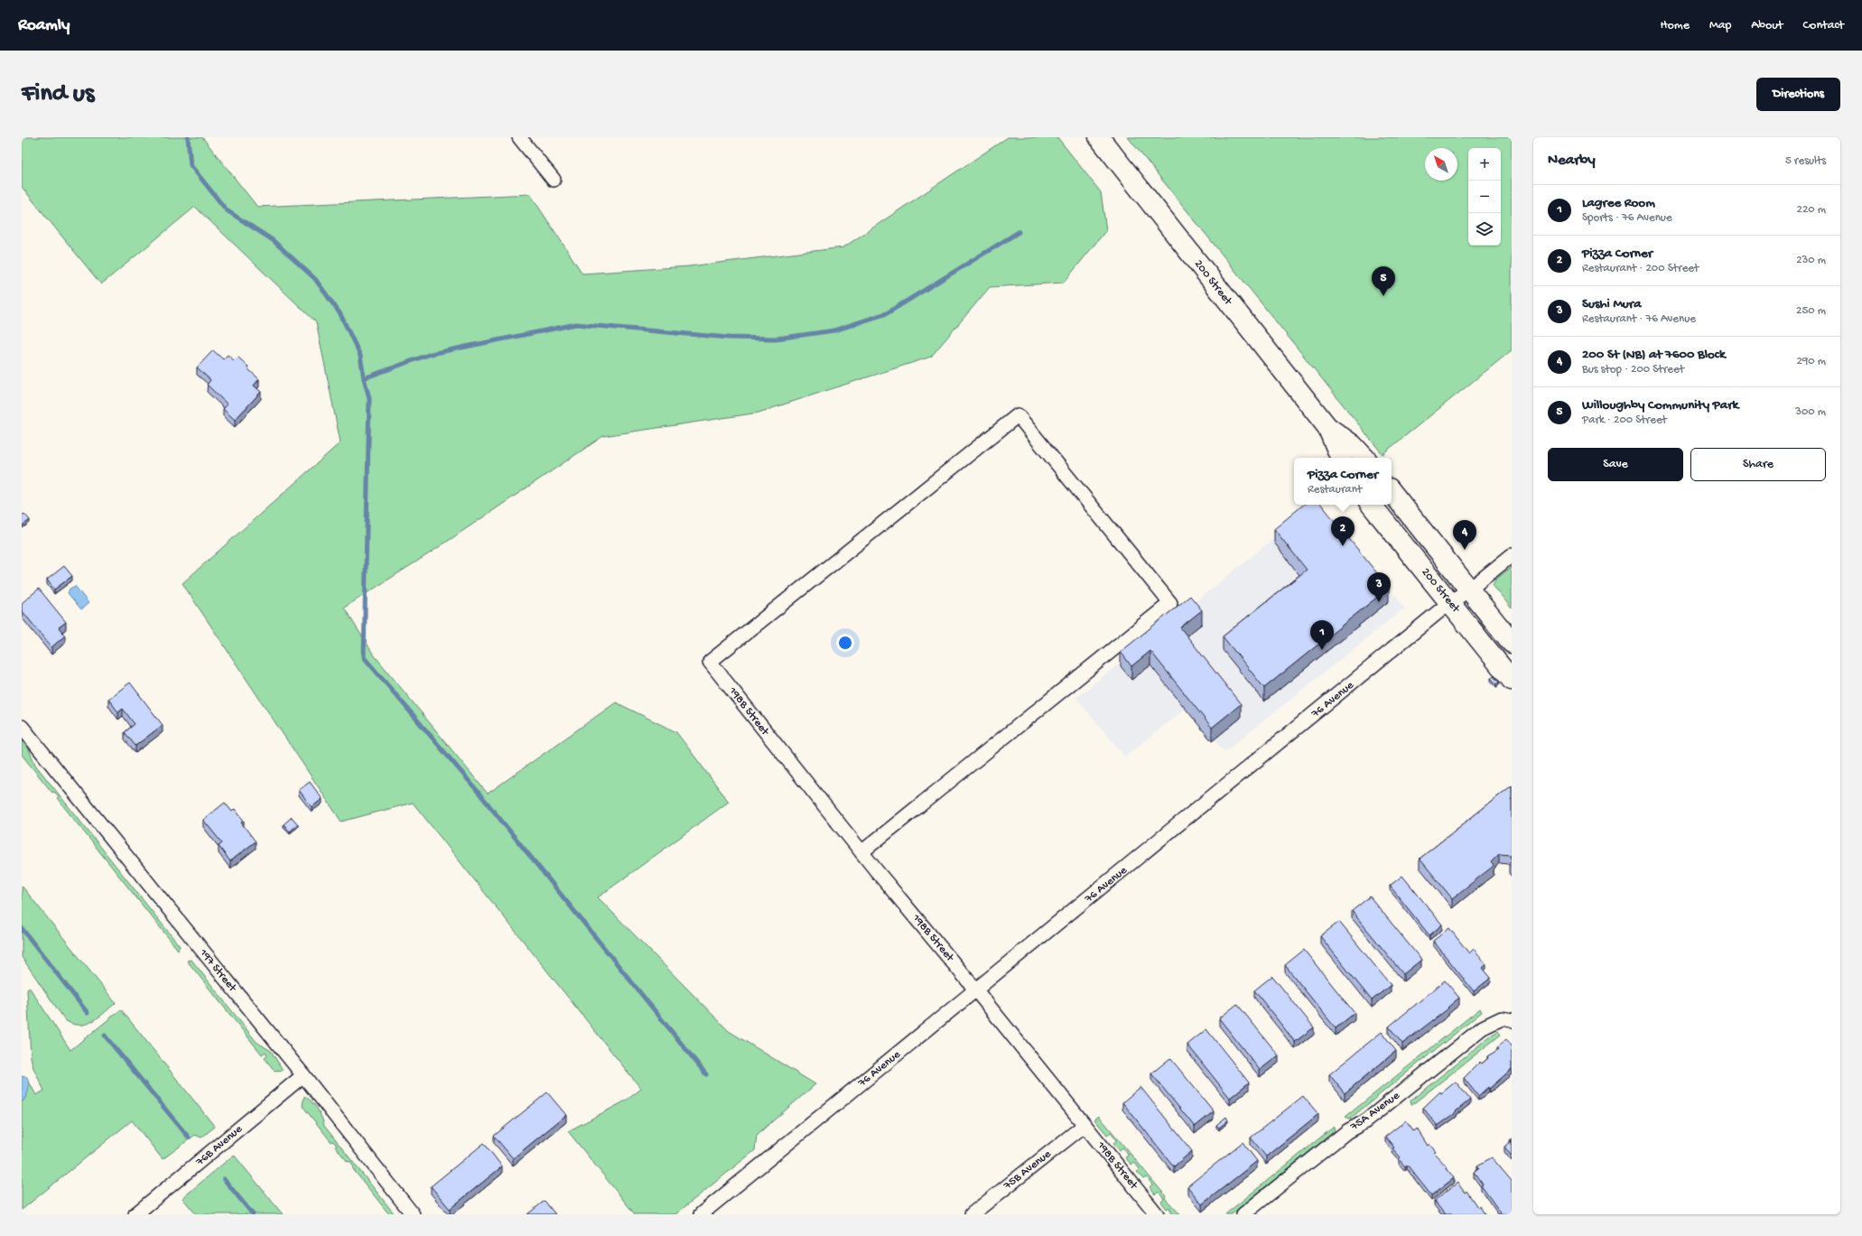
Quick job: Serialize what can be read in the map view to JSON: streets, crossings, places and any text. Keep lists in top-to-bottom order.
{
  "streets": {
    "main road": ["200 Street"],
    "street": [
      "76 Avenue",
      "198B Street",
      "197 Street",
      "75A Avenue",
      "76B Avenue",
      "75B Avenue"
    ]
  },
  "crossings": [
    ["200 Street", "76 Avenue"],
    ["76 Avenue", "198B Street"],
    ["198B Street", "75B Avenue"],
    ["197 Street", "76B Avenue"]
  ],
  "north": "top left",
  "page": {
    "header": "Roamly",
    "nav": [
      "Home",
      "Map",
      "About",
      "Contact"
    ],
    "buttons": [
      "Directions",
      ["Save", "Share"]
    ],
    "title": "Find us",
    "heading": ["Nearby", "5 results"],
    "map_buttons": ["+", "−"],
    "list": [
      {
        "mark": "1",
        "name": "Lagree Room",
        "note": "Sports · 76 Avenue",
        "value": "220 m"
      },
      {
        "mark": "2",
        "name": "Pizza Corner",
        "note": "Restaurant · 200 Street",
        "value": "230 m"
      },
      {
        "mark": "3",
        "name": "Sushi Mura",
        "note": "Restaurant · 76 Avenue",
        "value": "250 m"
      },
      {
        "mark": "4",
        "name": "200 St (NB) at 7600 Block",
        "note": "Bus stop · 200 Street",
        "value": "290 m"
      },
      {
        "mark": "5",
        "name": "Willoughby Community Park",
        "note": "Park · 200 Street",
        "value": "300 m"
      }
    ],
    "pins": [
      "5",
      "2",
      "4",
      "3",
      "1"
    ],
    "popup": ["Pizza Corner", "Restaurant"]
  }
}
